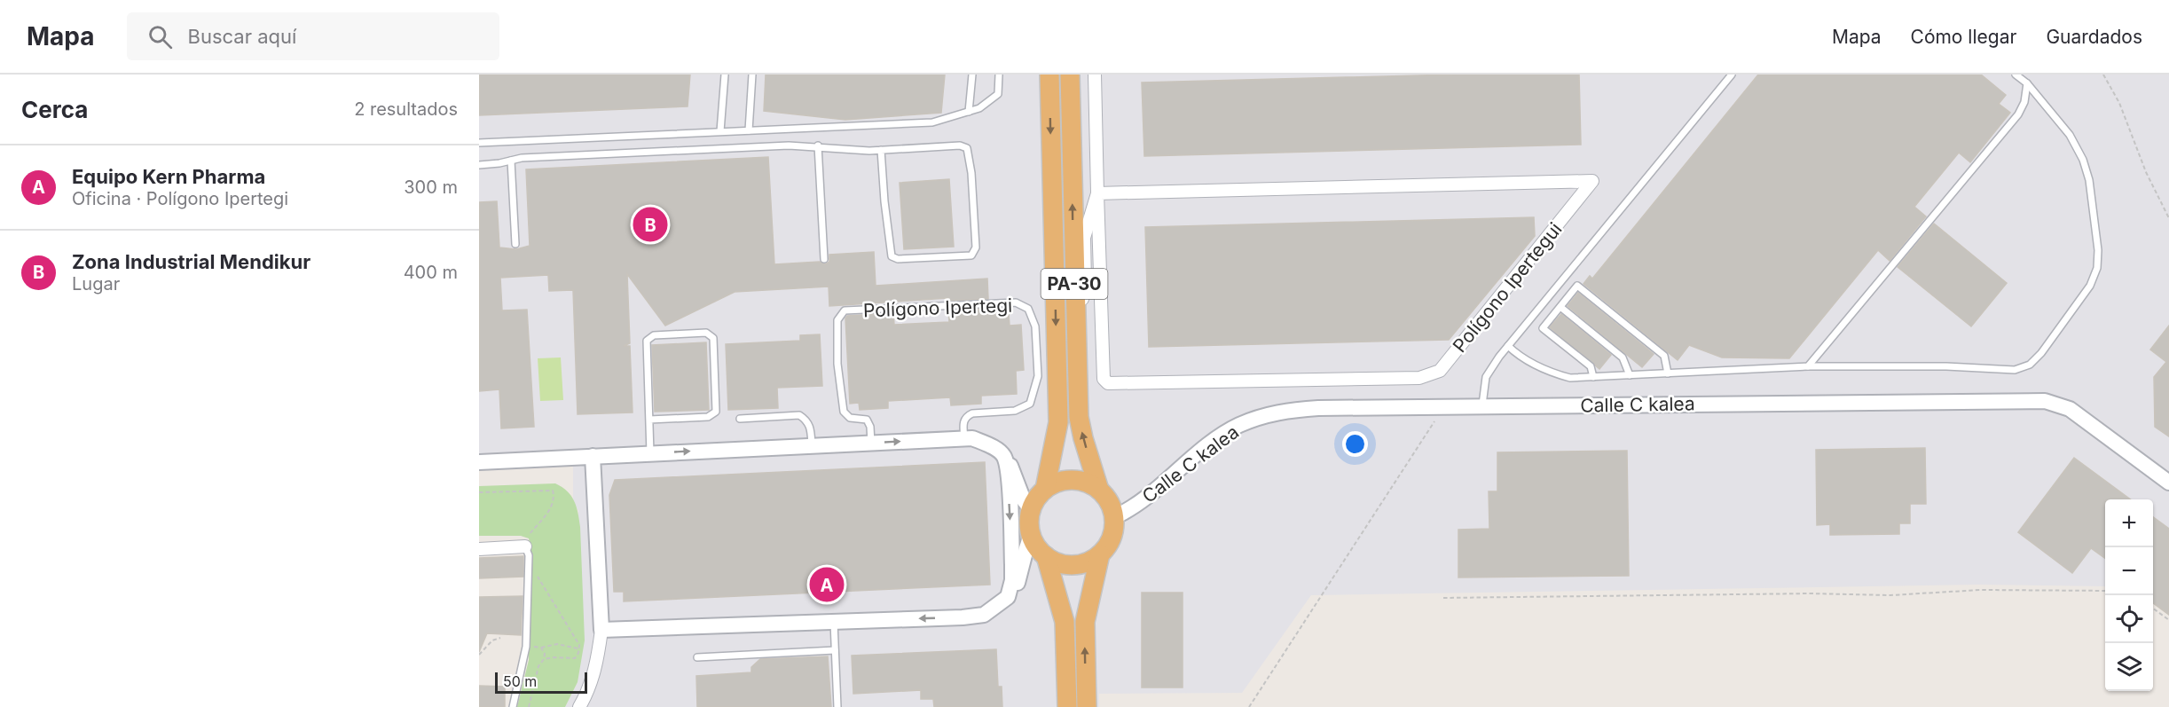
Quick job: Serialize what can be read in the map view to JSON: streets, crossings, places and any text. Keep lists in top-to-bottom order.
{
  "streets": {
    "highway": ["PA-30"],
    "street": ["Polígono Ipertegui", "Calle C kalea"],
    "lane": ["Polígono Ipertegi"]
  },
  "crossings": [
    ["PA-30", "Calle C kalea"]
  ],
  "scale_bar": "50 m",
  "page": {
    "header": "Mapa",
    "search": "Buscar aquí",
    "nav": ["Mapa", "Cómo llegar", "Guardados"],
    "heading": ["Cerca", "2 resultados"],
    "list": [
      {
        "mark": "A",
        "name": "Equipo Kern Pharma",
        "note": "Oficina · Polígono Ipertegi",
        "value": "300 m"
      },
      {
        "mark": "B",
        "name": "Zona Industrial Mendikur",
        "note": "Lugar",
        "value": "400 m"
      }
    ],
    "pins": ["B", "A"],
    "map_buttons": ["+", "−"],
    "scale": "50 m"
  }
}
